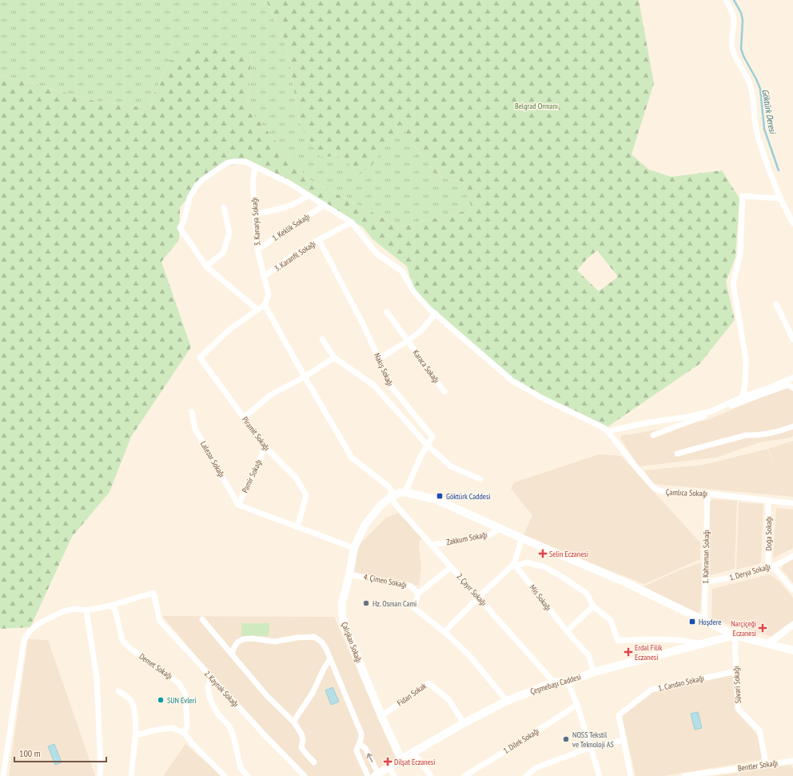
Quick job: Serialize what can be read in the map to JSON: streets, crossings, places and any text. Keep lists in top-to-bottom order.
{
  "streets": {
    "main road": ["Çalışkan Sokağı", "Çeşmebaşı Caddesi"],
    "street": [
      "3. Kanarya Sokağı",
      "1. Keklik Sokağı",
      "3. Karanfil Sokağı",
      "Karaca Sokağı",
      "Nakış Sokağı",
      "Piramit Sokağı",
      "Lalezar Sokağı",
      "Pamir Sokağı",
      "Çamlıca Sokağı",
      "Doğa Sokağı",
      "Zakkum Sokağı",
      "1. Kahraman Sokağı",
      "1. Derya Sokağı",
      "4. Çimen Sokağı",
      "2. Çayır Sokağı",
      "Mis Sokağı",
      "Demet Sokağı",
      "1. Candan Sokağı",
      "Süvari Sokağı",
      "2. Kaynak Sokağı",
      "Fidan Sokak",
      "1. Dilek Sokağı",
      "Bentler Sokağı"
    ]
  },
  "crossings": [
    ["3. Kanarya Sokağı", "1. Keklik Sokağı"],
    ["3. Kanarya Sokağı", "3. Karanfil Sokağı"],
    ["3. Karanfil Sokağı", "Nakış Sokağı"],
    ["Piramit Sokağı", "Pamir Sokağı"],
    ["Lalezar Sokağı", "Pamir Sokağı"],
    ["Çamlıca Sokağı", "Doğa Sokağı"],
    ["Çamlıca Sokağı", "1. Kahraman Sokağı"],
    ["Doğa Sokağı", "1. Derya Sokağı"],
    ["Zakkum Sokağı", "2. Çayır Sokağı"],
    ["1. Kahraman Sokağı", "1. Derya Sokağı"],
    ["4. Çimen Sokağı", "Çalışkan Sokağı"],
    ["2. Çayır Sokağı", "Çalışkan Sokağı"],
    ["2. Çayır Sokağı", "Çeşmebaşı Caddesi"],
    ["Mis Sokağı", "Çeşmebaşı Caddesi"],
    ["Çalışkan Sokağı", "Çeşmebaşı Caddesi"],
    ["Çalışkan Sokağı", "Fidan Sokak"],
    ["Demet Sokağı", "2. Kaynak Sokağı"],
    ["1. Candan Sokağı", "Süvari Sokağı"],
    ["Çeşmebaşı Caddesi", "Süvari Sokağı"],
    ["Çeşmebaşı Caddesi", "Fidan Sokak"],
    ["Süvari Sokağı", "Bentler Sokağı"]
  ],
  "water": ["Göktürk Deresi"],
  "parks": ["Belgrad Ormanı"],
  "places": {
    "transit": ["Göktürk Caddesi", "Hoşdere"],
    "health": [
      "Selin Eczanesi",
      "Narçiçeği Eczanesi",
      "Erdal Filik Eczanesi",
      "Dilşat Eczanesi"
    ],
    "other": ["Hz. Osman Cami", "SUN Evleri", "NOSS Tekstil ve Teknoloji AS"]
  },
  "scale_bar": "100 m"
}
